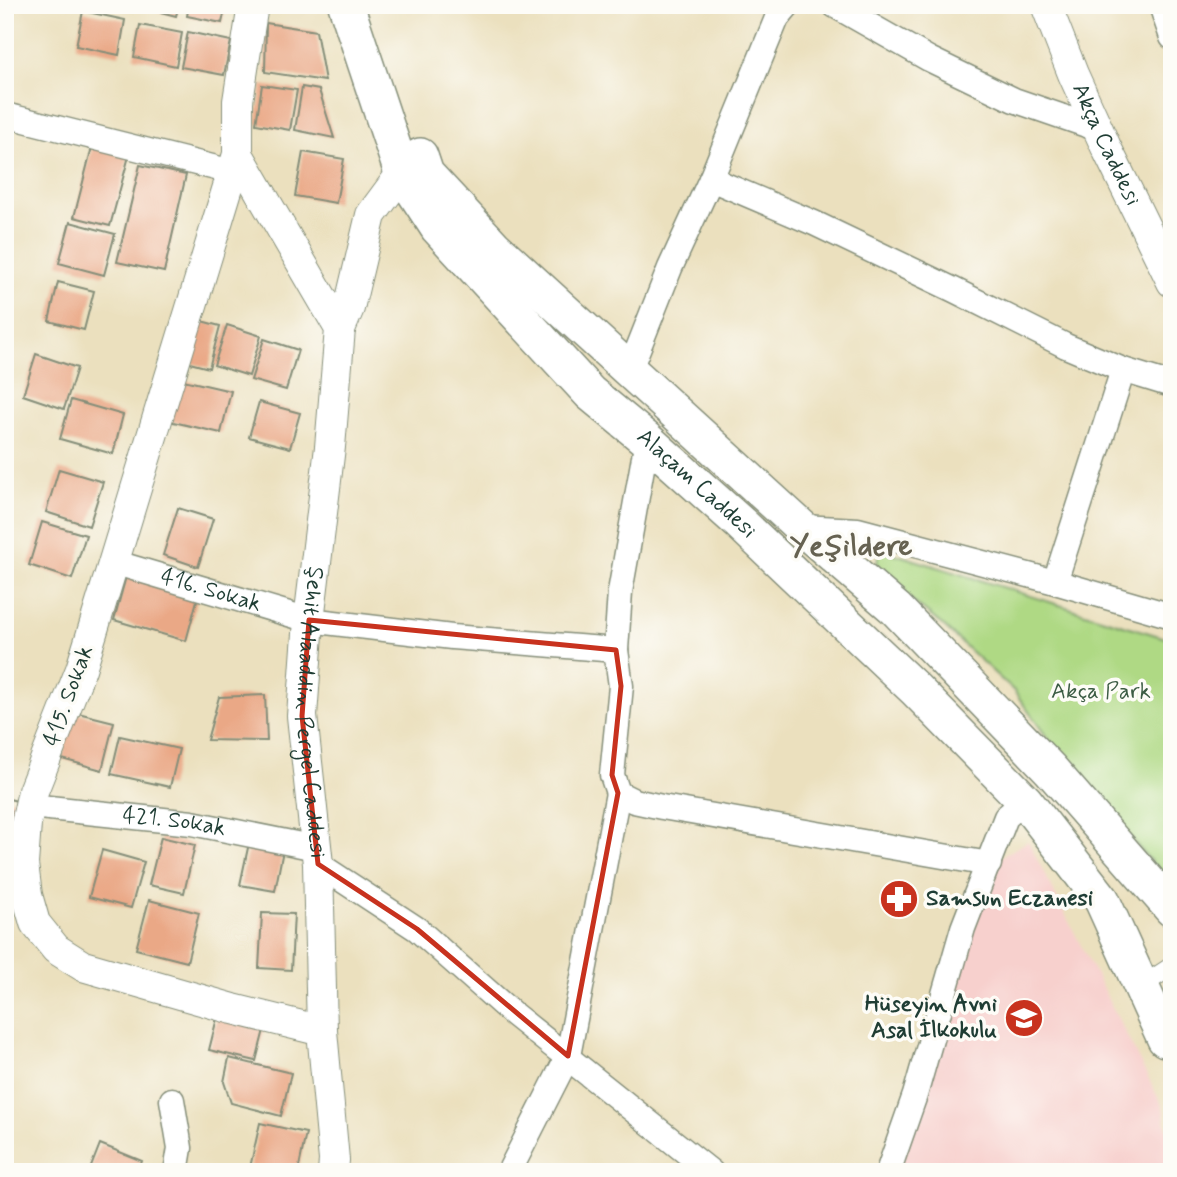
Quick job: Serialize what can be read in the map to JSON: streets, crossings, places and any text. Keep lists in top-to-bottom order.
{
  "streets": {
    "main road": ["Alaçam Caddesi"],
    "street": [
      "Akça Caddesi",
      "416. Sokak",
      "415. Sokak",
      "Şehit Alaaddin Pergel Caddesi",
      "421. Sokak"
    ]
  },
  "crossings": [
    ["Alaçam Caddesi", "Şehit Alaaddin Pergel Caddesi"],
    ["416. Sokak", "415. Sokak"],
    ["416. Sokak", "Şehit Alaaddin Pergel Caddesi"],
    ["415. Sokak", "Şehit Alaaddin Pergel Caddesi"],
    ["415. Sokak", "421. Sokak"],
    ["Şehit Alaaddin Pergel Caddesi", "421. Sokak"]
  ],
  "districts": ["Yeşildere"],
  "parks": ["Akça Park"],
  "places": {
    "pharmacy": ["Samsun Eczanesi"],
    "school or university": ["Hüseyin Avni Asal İlkokulu"]
  }
}
